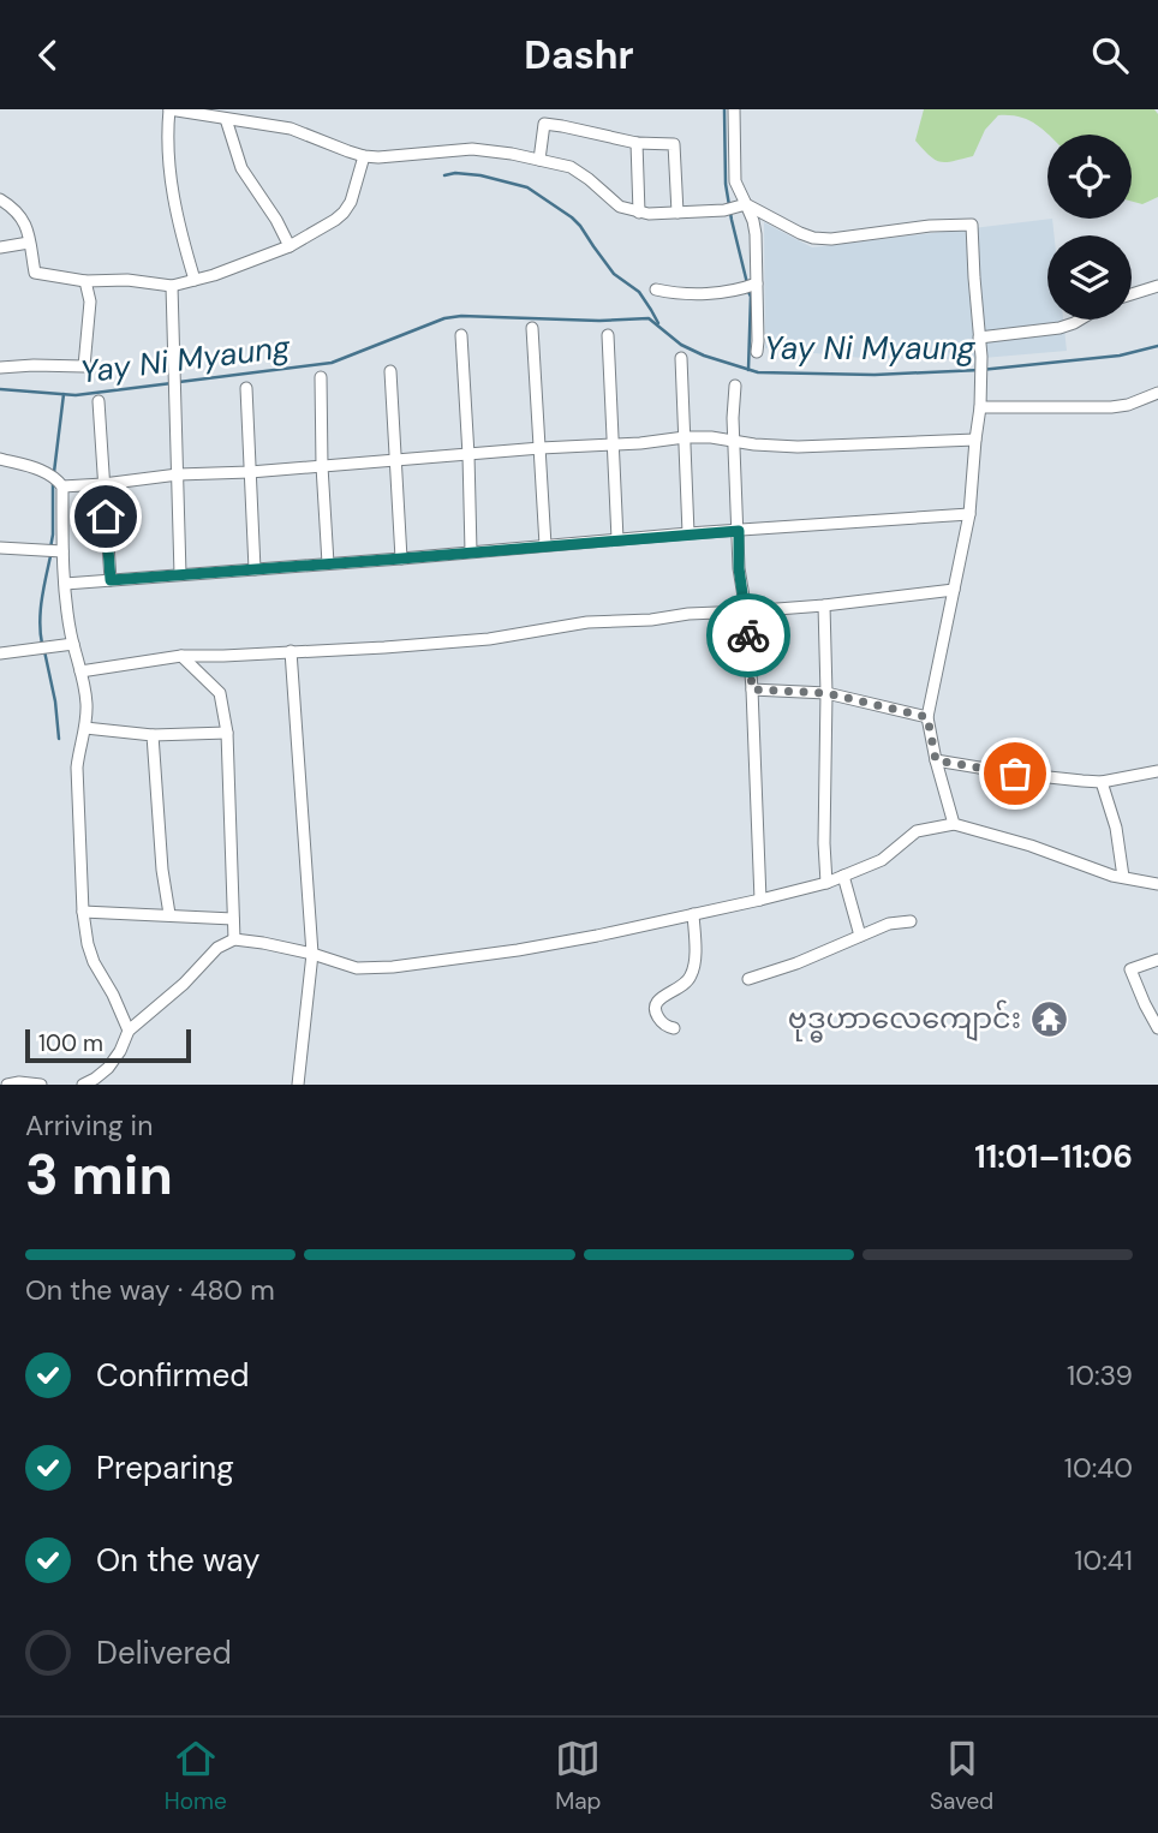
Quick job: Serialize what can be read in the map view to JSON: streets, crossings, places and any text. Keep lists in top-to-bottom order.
{
  "water": ["Yay Ni Myaung"],
  "places": {
    "temple": ["ဗုဒ္ဓဟာလေကျောင်း"]
  },
  "scale_bar": "100 m",
  "page": {
    "header": "Dashr",
    "scale": "100 m",
    "heading": ["3 min", "Arriving in", "11:01–11:06"],
    "bar": "On the way · 480 m",
    "list": [
      ["Confirmed", "10:39"],
      ["Preparing", "10:40"],
      ["On the way", "10:41"],
      "Delivered"
    ],
    "tabs": ["Home", "Map", "Saved"]
  }
}
